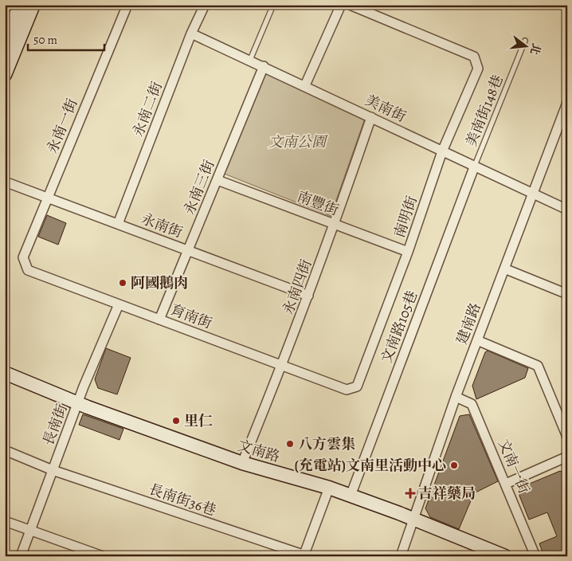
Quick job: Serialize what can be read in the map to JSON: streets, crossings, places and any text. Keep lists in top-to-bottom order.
{
  "streets": {
    "street": [
      "美南街",
      "永南二街",
      "永南一街",
      "永南三街",
      "南豐街",
      "南明街",
      "永南街",
      "永南四街",
      "育南街",
      "建南路",
      "文南路105巷",
      "長南街",
      "文南路",
      "文南一街",
      "長南街36巷"
    ],
    "lane": ["美南街148巷"]
  },
  "crossings": [
    ["美南街", "永南二街"],
    ["美南街", "美南街148巷"],
    ["美南街", "永南三街"],
    ["美南街", "南明街"],
    ["美南街", "永南四街"],
    ["美南街", "建南路"],
    ["美南街", "文南路105巷"],
    ["永南二街", "永南街"],
    ["美南街148巷", "文南路105巷"],
    ["永南一街", "永南街"],
    ["永南一街", "育南街"],
    ["永南三街", "南豐街"],
    ["永南三街", "永南街"],
    ["永南三街", "育南街"],
    ["南豐街", "南明街"],
    ["南豐街", "永南四街"],
    ["南明街", "育南街"],
    ["永南街", "永南四街"],
    ["永南四街", "育南街"],
    ["永南四街", "文南路"],
    ["育南街", "長南街"],
    ["建南路", "文南路"],
    ["建南路", "文南一街"],
    ["文南路105巷", "文南路"],
    ["長南街", "文南路"],
    ["長南街", "長南街36巷"]
  ],
  "parks": ["文南公園"],
  "places": {
    "other": [
      "阿國鵝肉",
      "里仁",
      "八方雲集",
      "(充電站)文南里活動中心"
    ],
    "health": ["吉祥藥局"]
  },
  "scale_bar": "50 m",
  "north": "right"
}
